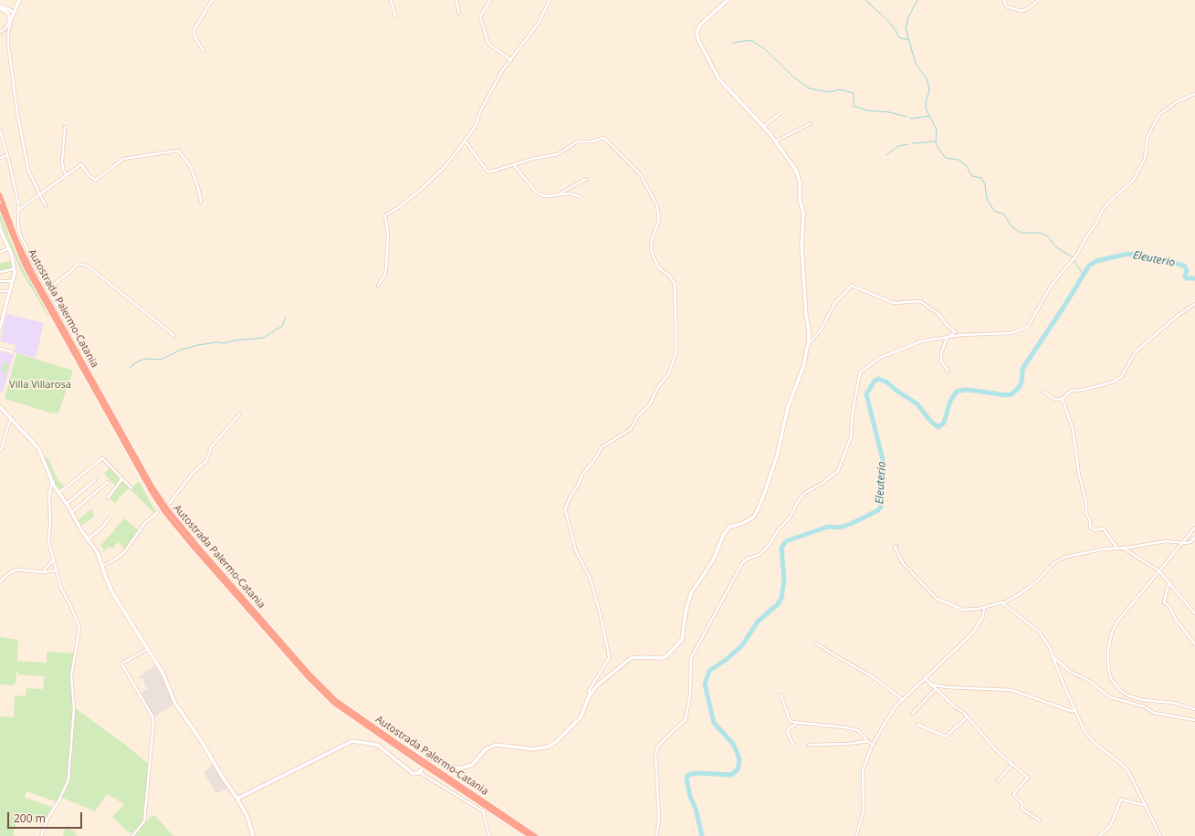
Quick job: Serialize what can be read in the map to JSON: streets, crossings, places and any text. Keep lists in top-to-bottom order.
{
  "streets": {
    "highway": ["Autostrada Palermo-Catania"]
  },
  "water": ["Eleuterio"],
  "parks": ["Villa Villarosa"],
  "scale_bar": "200 m"
}
